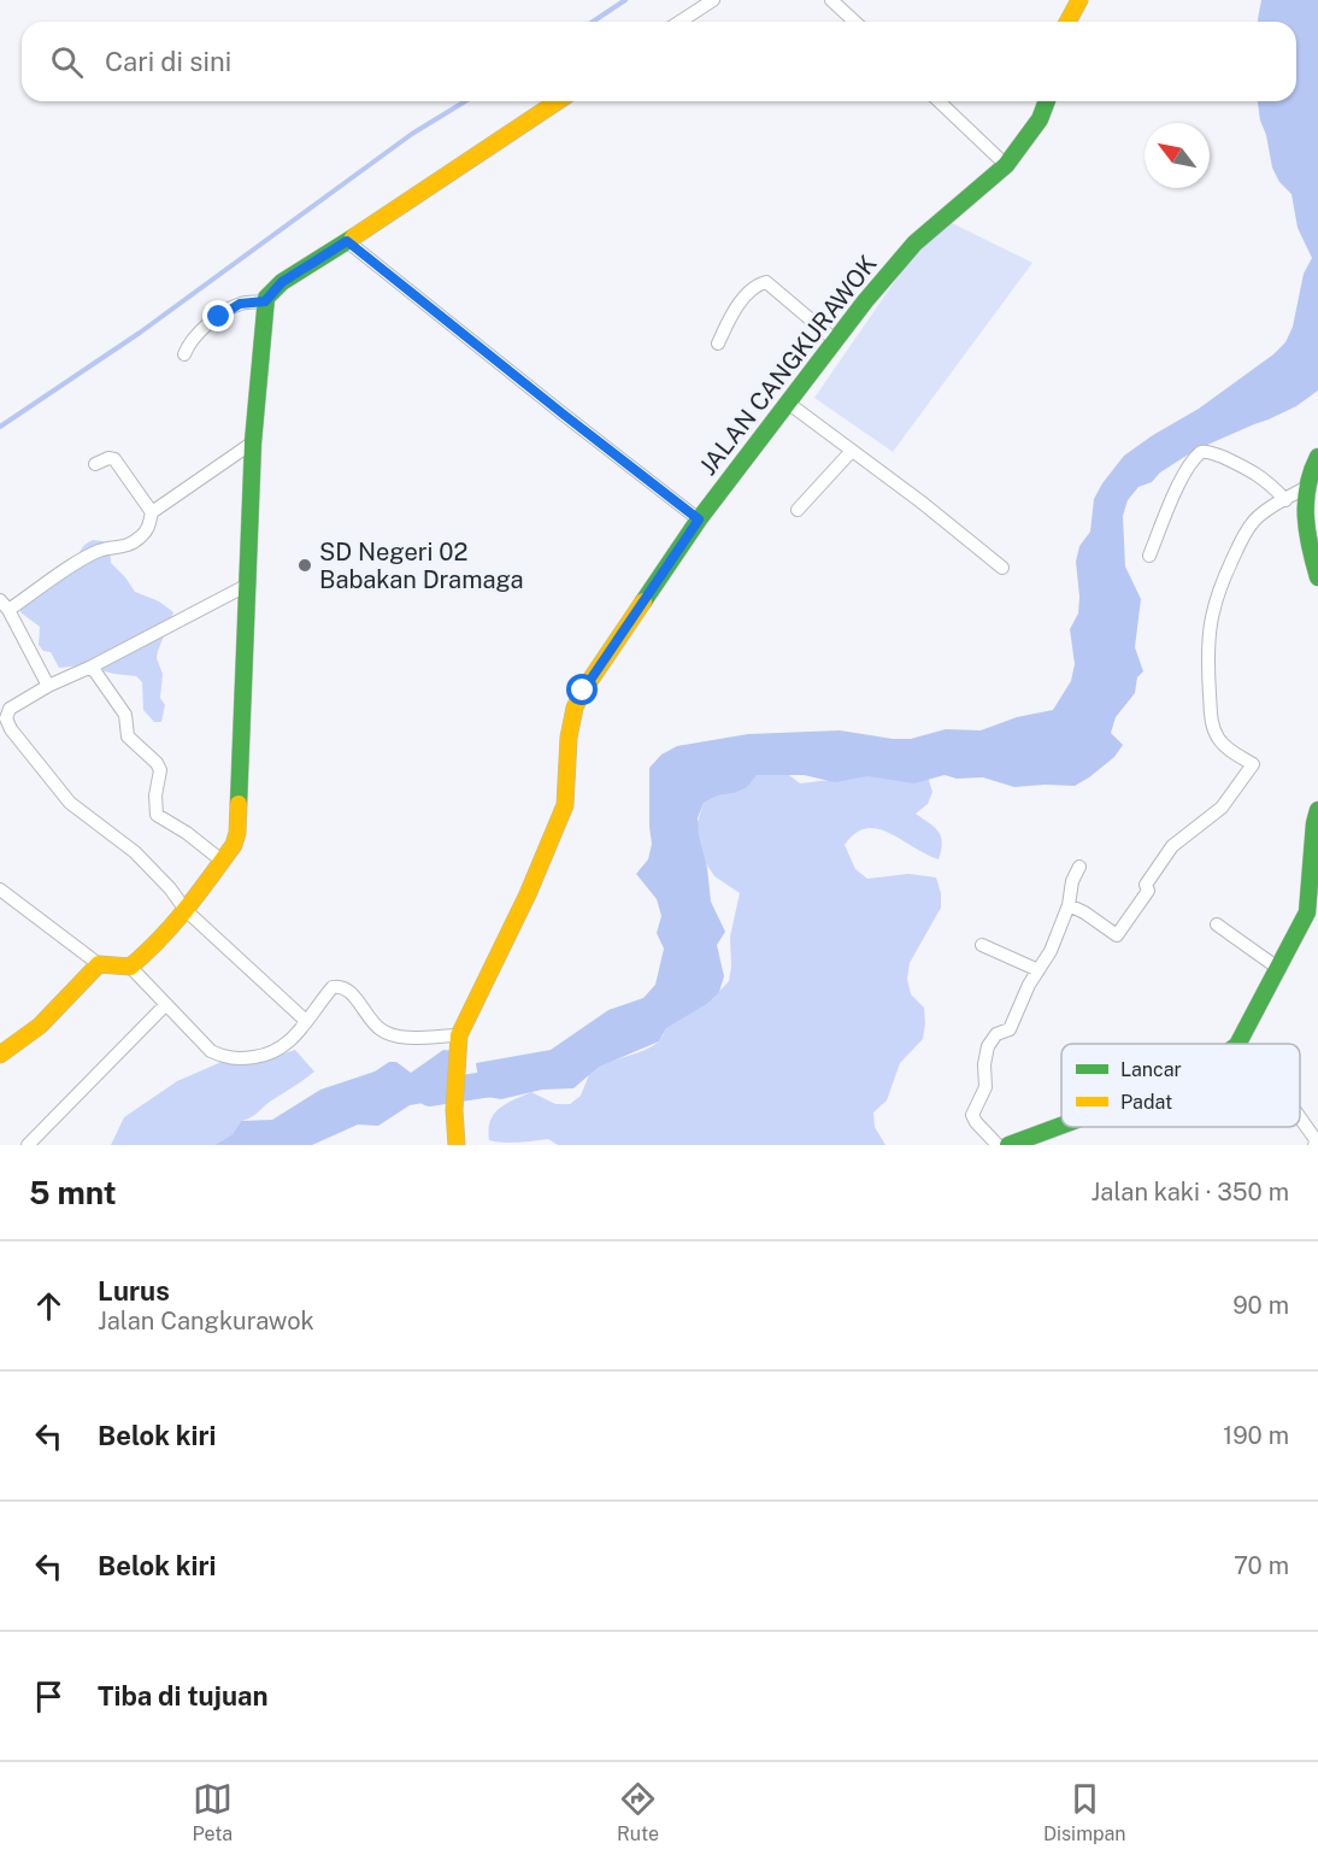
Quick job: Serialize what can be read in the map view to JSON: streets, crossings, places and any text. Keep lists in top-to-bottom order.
{
  "streets": {
    "street": ["JALAN CANGKURAWOK"]
  },
  "places": ["SD Negeri 02 Babakan Dramaga"],
  "legend": ["Lancar", "Padat"],
  "north": "top left",
  "page": {
    "search": "Cari di sini",
    "heading": ["5 mnt", "Jalan kaki · 350 m"],
    "list": [
      ["Lurus", "Jalan Cangkurawok", "90 m"],
      ["Belok kiri", "190 m"],
      ["Belok kiri", "70 m"],
      "Tiba di tujuan"
    ],
    "nav": ["Peta", "Rute", "Disimpan"]
  }
}
